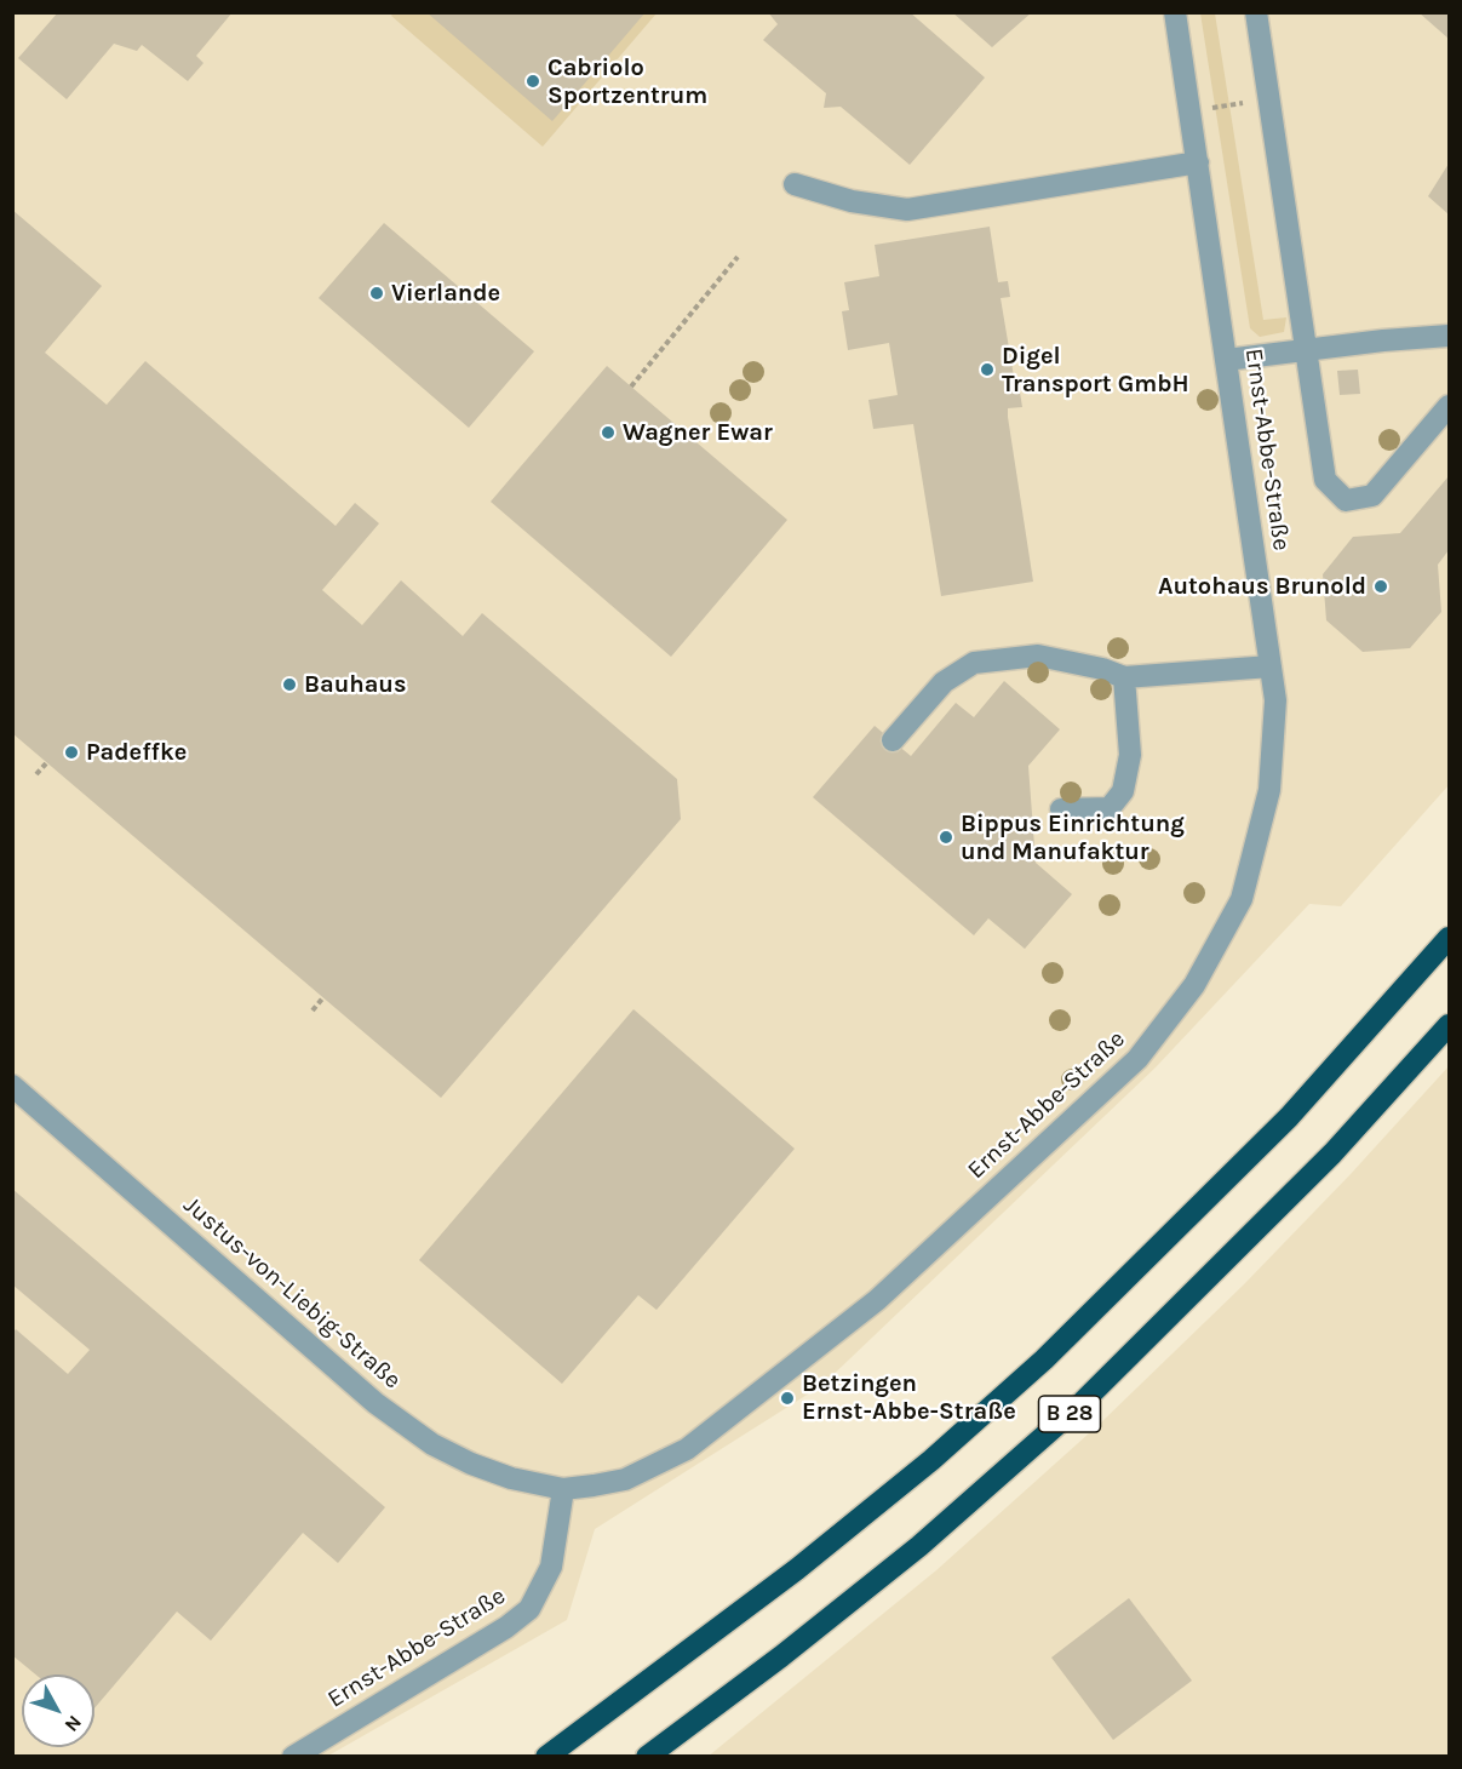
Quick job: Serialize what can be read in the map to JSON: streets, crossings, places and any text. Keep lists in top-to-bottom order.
{
  "streets": {
    "highway": ["B 28"],
    "street": ["Ernst-Abbe-Straße", "Justus-von-Liebig-Straße"]
  },
  "crossings": [
    ["Ernst-Abbe-Straße", "Justus-von-Liebig-Straße"]
  ],
  "places": [
    "Cabriolo Sportzentrum",
    "Vierlande",
    "Digel Transport GmbH",
    "Wagner Ewar",
    "Autohaus Brunold",
    "Bauhaus",
    "Padeffke",
    "Bippus Einrichtung und Manufaktur",
    "Betzingen Ernst-Abbe-Straße"
  ],
  "north": "bottom right"
}
